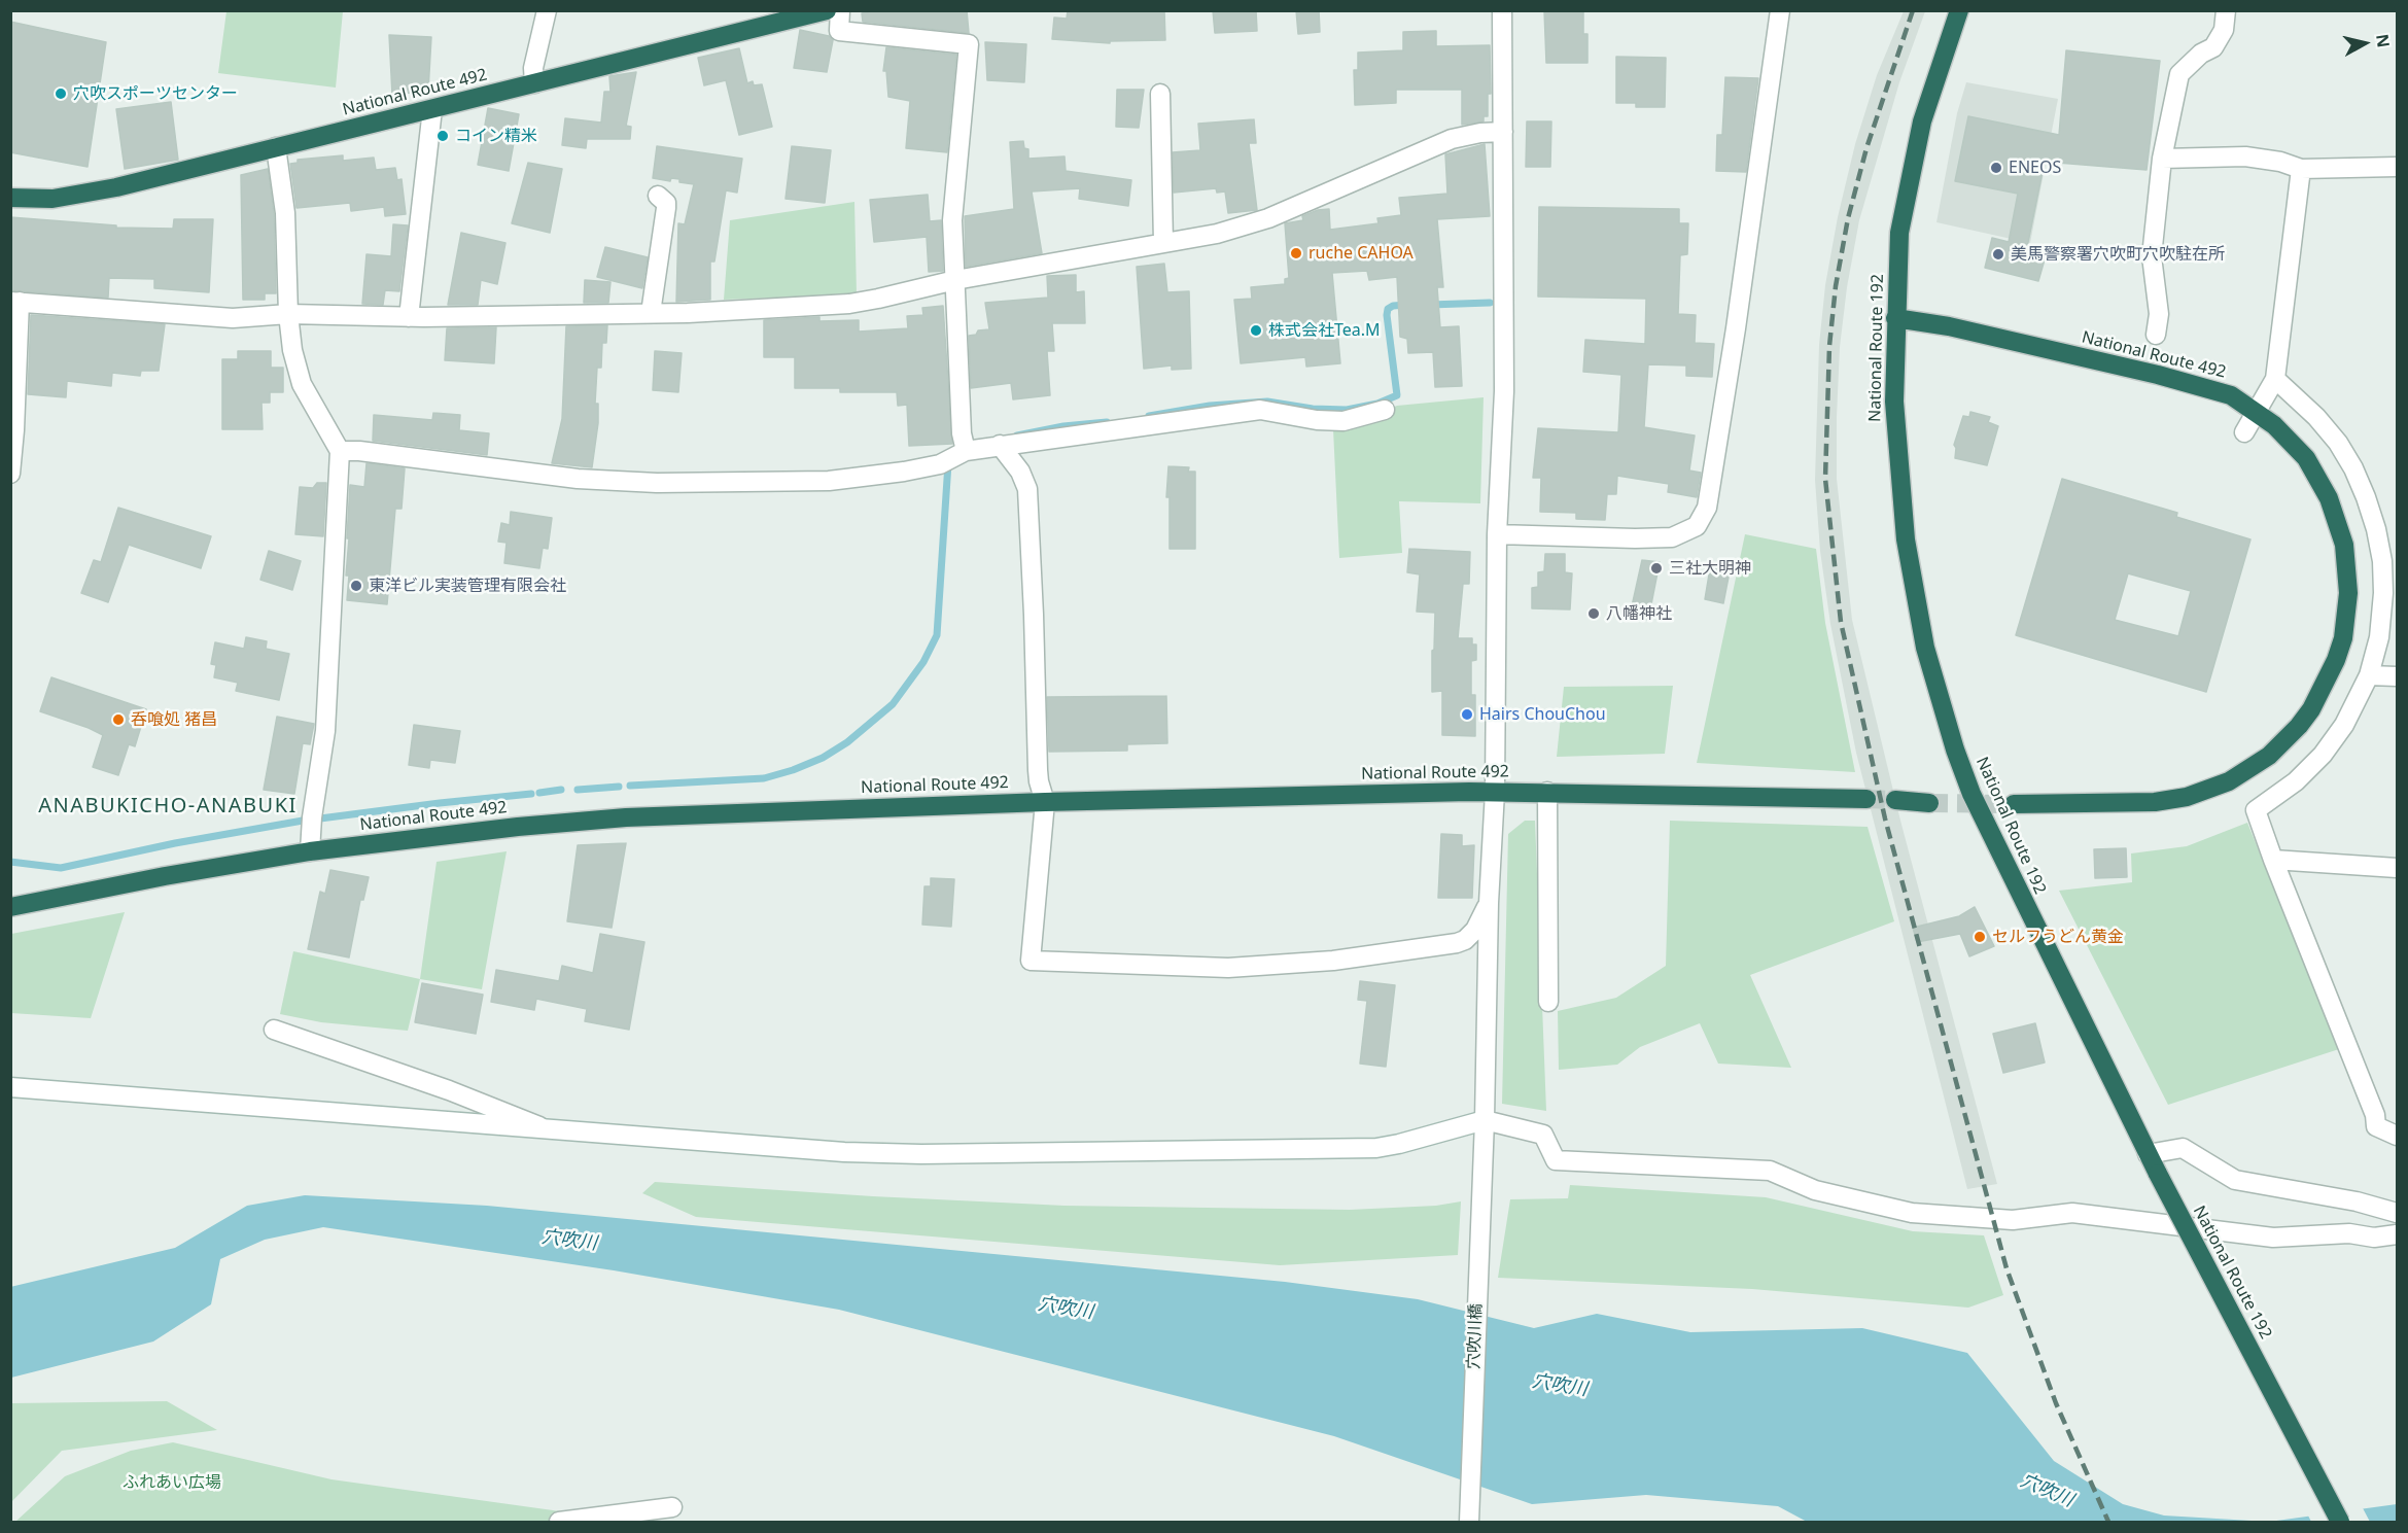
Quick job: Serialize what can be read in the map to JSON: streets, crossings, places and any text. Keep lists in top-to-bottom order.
{
  "streets": {
    "highway": ["National Route 492", "National Route 192"],
    "street": ["穴吹川橋"]
  },
  "crossings": [
    ["National Route 492", "National Route 192"],
    ["National Route 492", "穴吹川橋"]
  ],
  "districts": ["ANABUKICHO-ANABUKI"],
  "water": ["穴吹川"],
  "parks": ["ふれあい広場"],
  "places": [
    "穴吹スポーツセンター",
    "コイン精米",
    "ENEOS",
    "ruche CAHOA",
    "美馬警察署穴吹町穴吹駐在所",
    "株式会社Tea.M",
    "三社大明神",
    "東洋ビル実装管理有限会社",
    "八幡神社",
    "Hairs ChouChou",
    "呑喰処 猪昌",
    "セルフうどん黄金"
  ],
  "north": "right"
}
